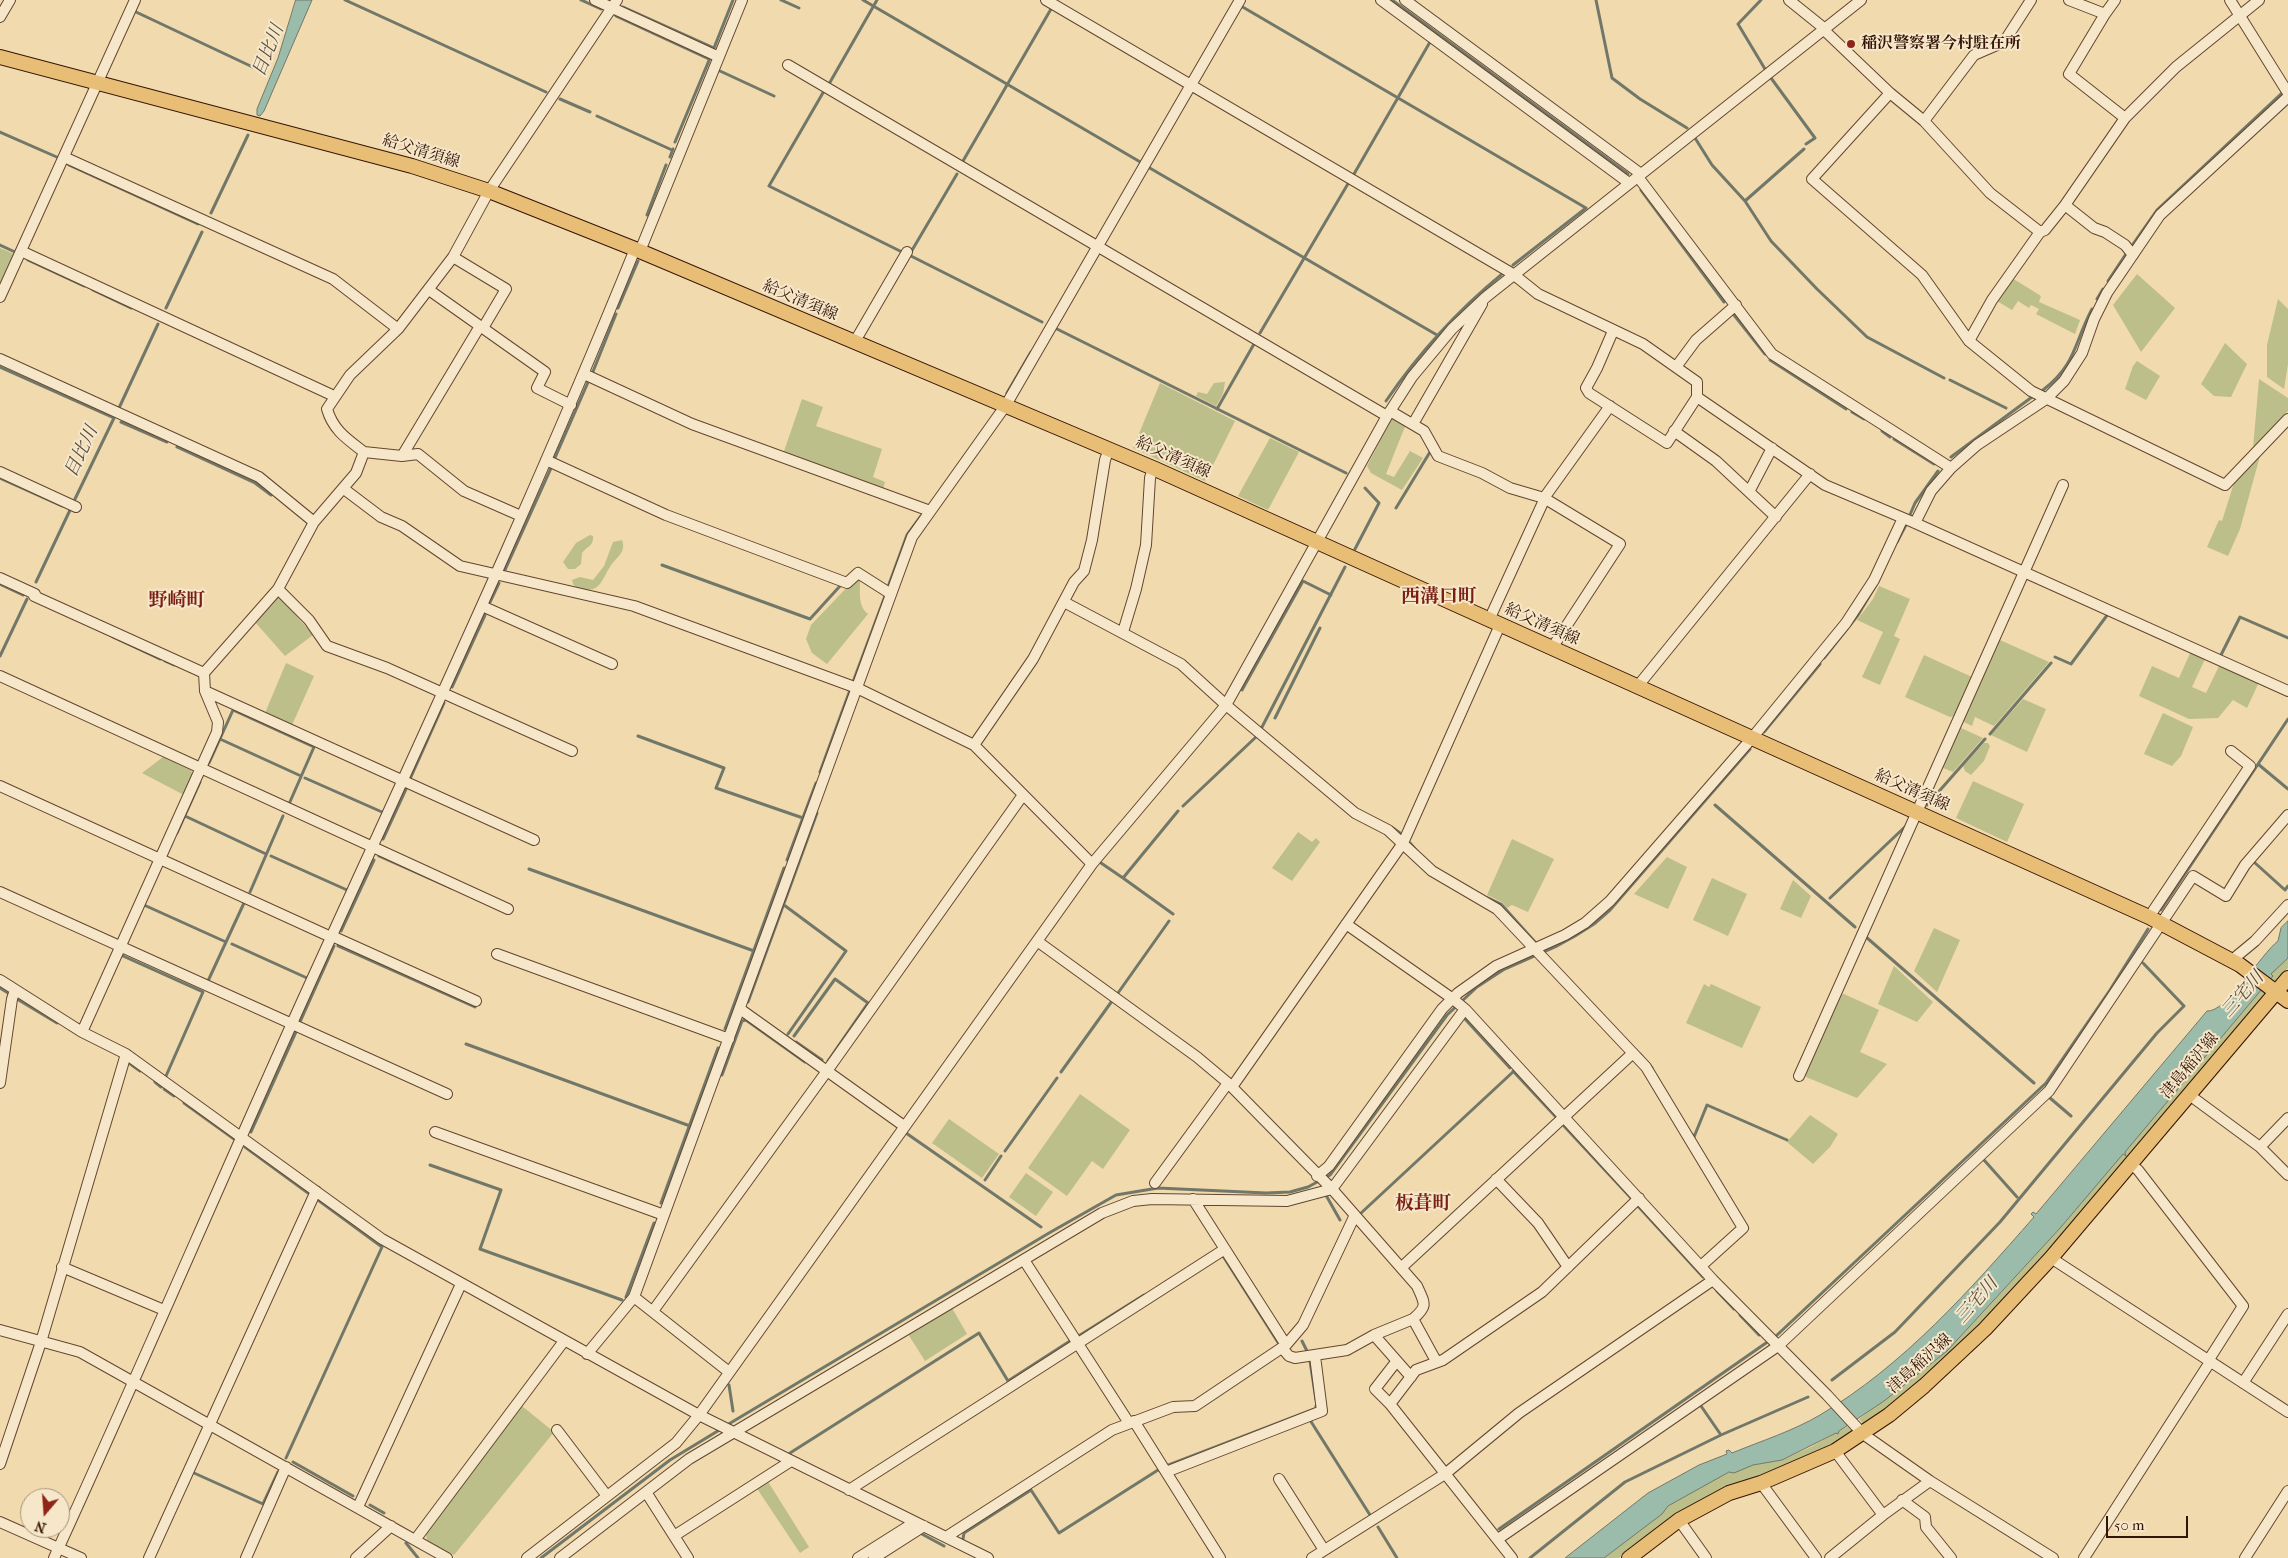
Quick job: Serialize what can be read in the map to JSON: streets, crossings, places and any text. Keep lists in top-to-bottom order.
{
  "streets": {
    "main road": ["給父清須線", "津島稲沢線"]
  },
  "crossings": [
    ["給父清須線", "津島稲沢線"]
  ],
  "districts": ["西溝口町", "野崎町", "板葺町"],
  "water": ["目比川", "三宅川"],
  "places": ["稲沢警察署今村駐在所"],
  "scale_bar": "50 m",
  "north": "bottom"
}
